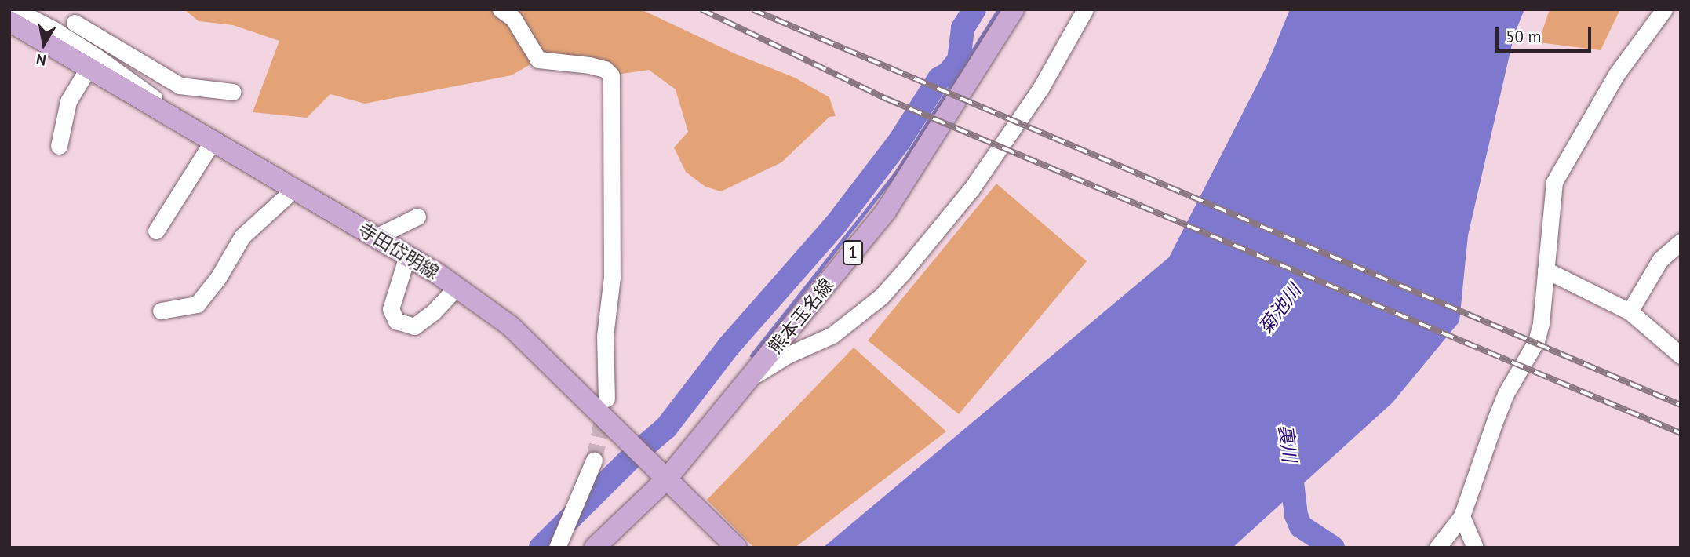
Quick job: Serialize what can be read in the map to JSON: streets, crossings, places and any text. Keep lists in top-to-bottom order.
{
  "streets": {
    "main road": ["寺田岱明線", "1", "熊本玉名線"]
  },
  "crossings": [
    ["寺田岱明線", "熊本玉名線"]
  ],
  "water": ["菊池川", "裏川"],
  "scale_bar": "50 m",
  "north": "bottom"
}
